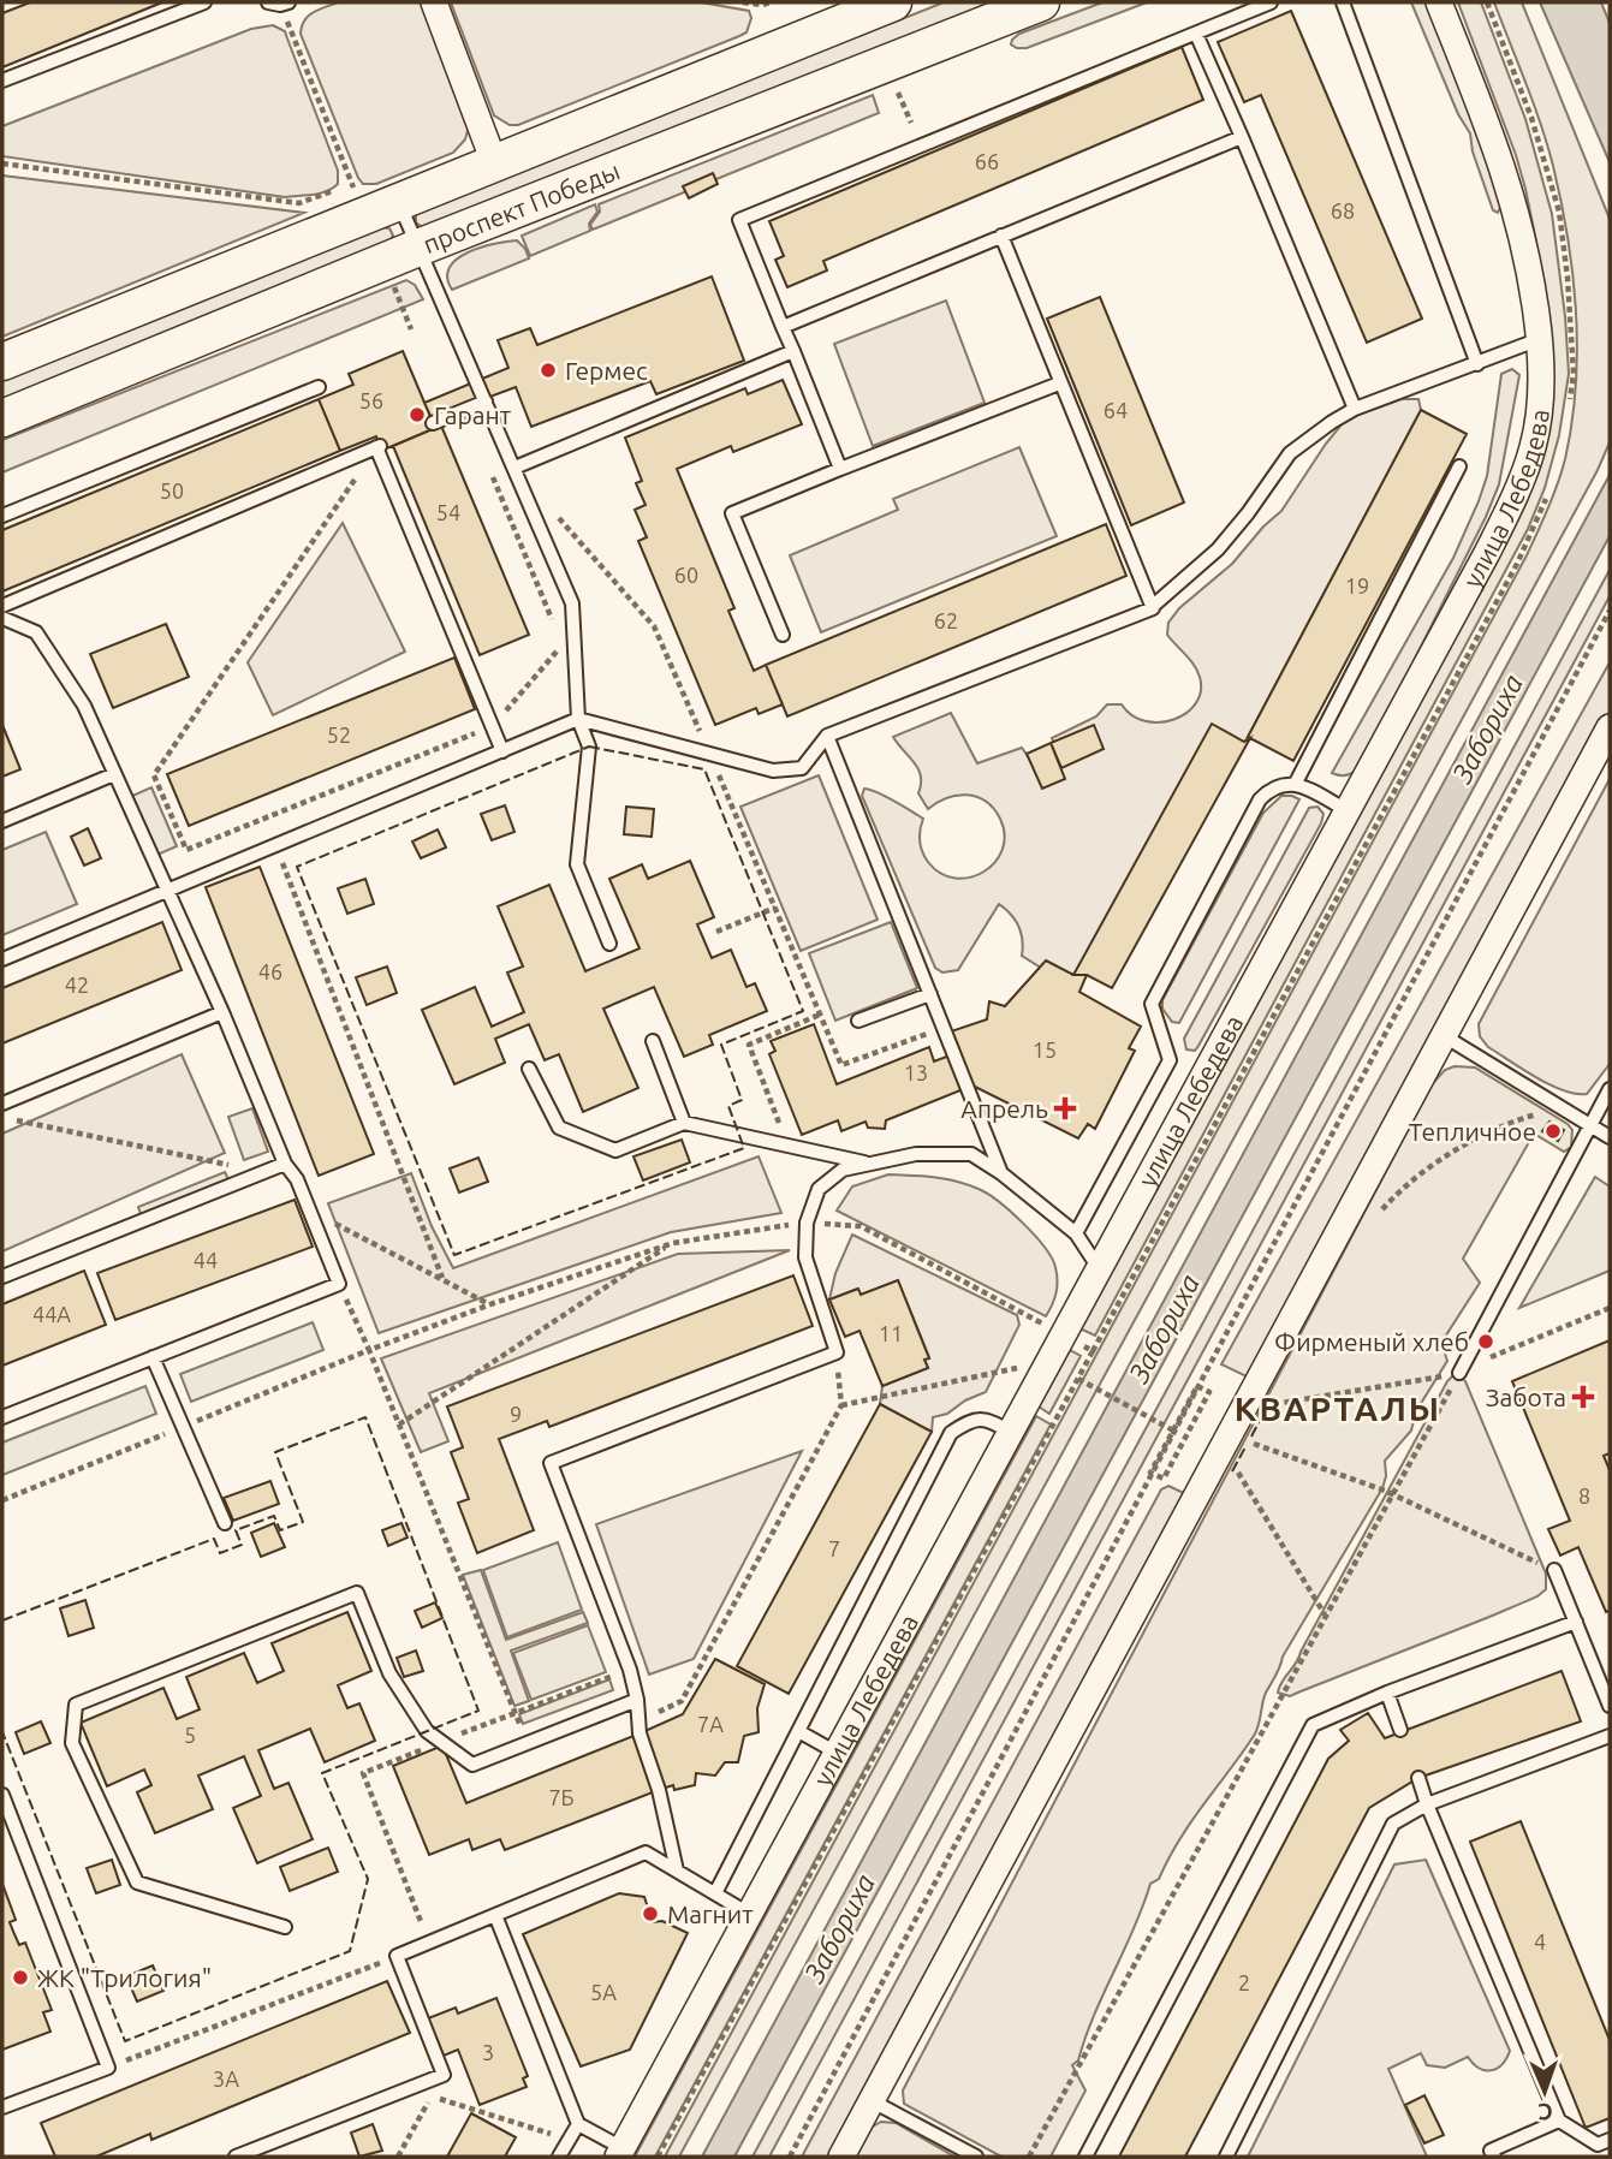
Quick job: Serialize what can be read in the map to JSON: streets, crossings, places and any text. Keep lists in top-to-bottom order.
{
  "streets": {
    "main road": ["проспект Победы"],
    "street": ["улица Лебедева"]
  },
  "districts": ["КВАРТАЛЫ"],
  "water": ["Забориха"],
  "places": {
    "other": [
      "Гермес",
      "Гарант",
      "Тепличное",
      "Фирменый хлеб",
      "Магнит",
      "ЖК \"Трилогия\""
    ],
    "health": ["Апрель", "Забота"]
  },
  "house_numbers": [
    "66",
    "68",
    "56",
    "64",
    "50",
    "54",
    "60",
    "19",
    "62",
    "52",
    "46",
    "42",
    "15",
    "13",
    "44",
    "44А",
    "11",
    "9",
    "8",
    "7",
    "7А",
    "5",
    "7Б",
    "4",
    "2",
    "5А",
    "3",
    "3А"
  ],
  "north": "bottom"
}
